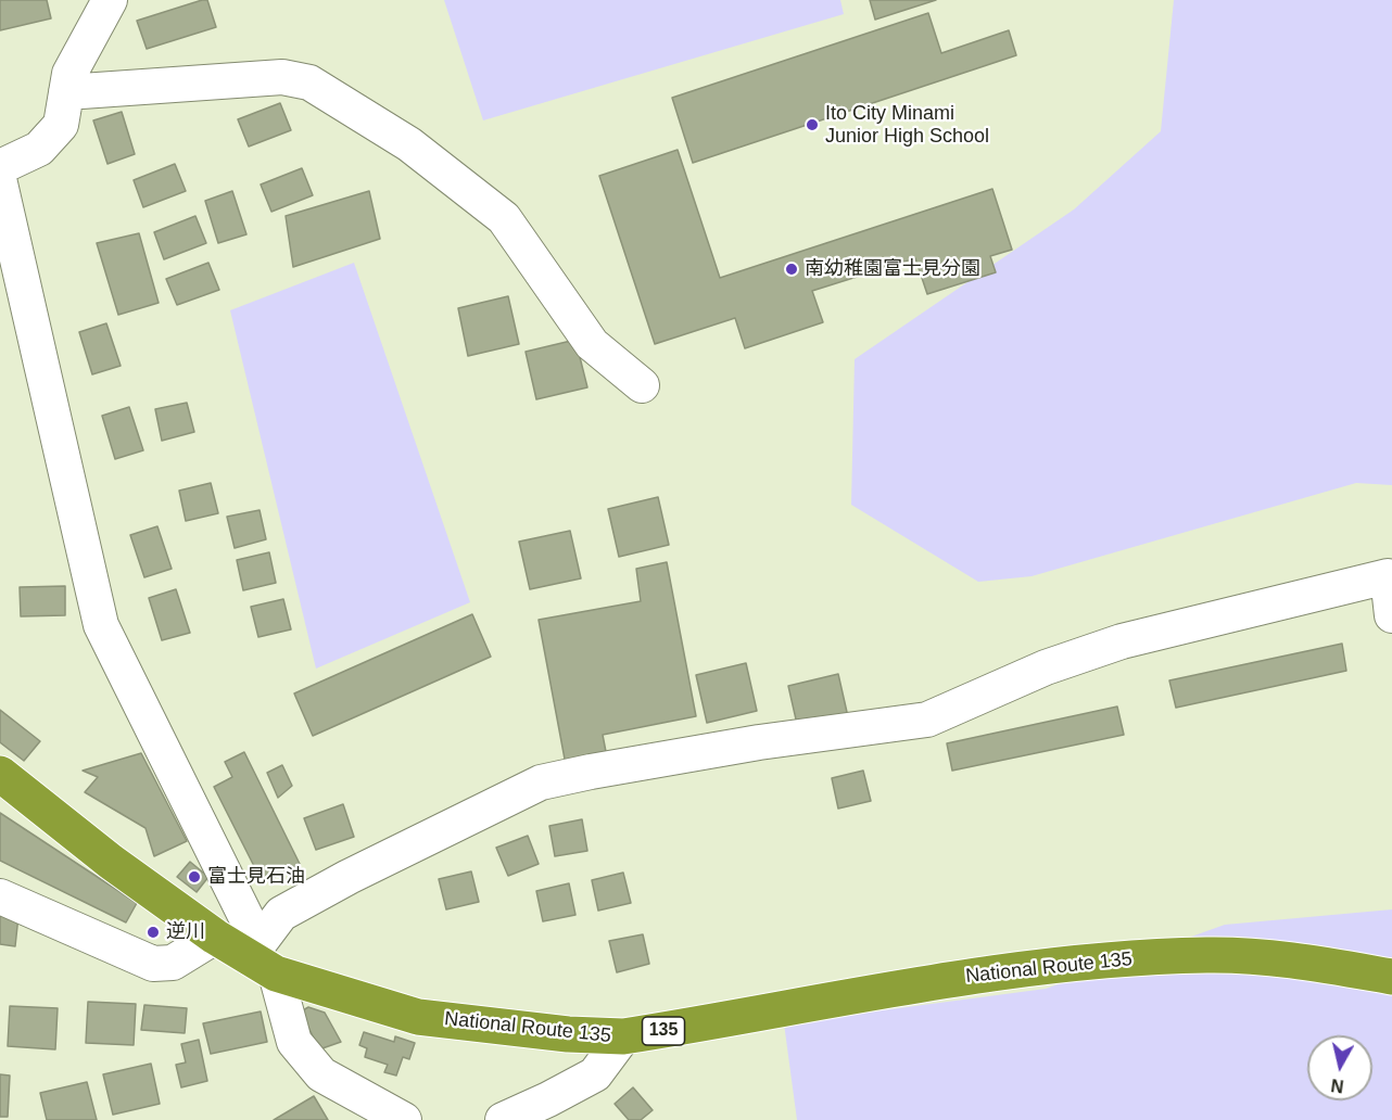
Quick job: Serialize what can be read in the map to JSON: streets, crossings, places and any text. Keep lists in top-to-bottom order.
{
  "streets": {
    "highway": ["National Route 135", "135"]
  },
  "places": [
    "Ito City Minami Junior High School",
    "南幼稚園富士見分園",
    "富士見石油",
    "逆川"
  ],
  "north": "bottom"
}
